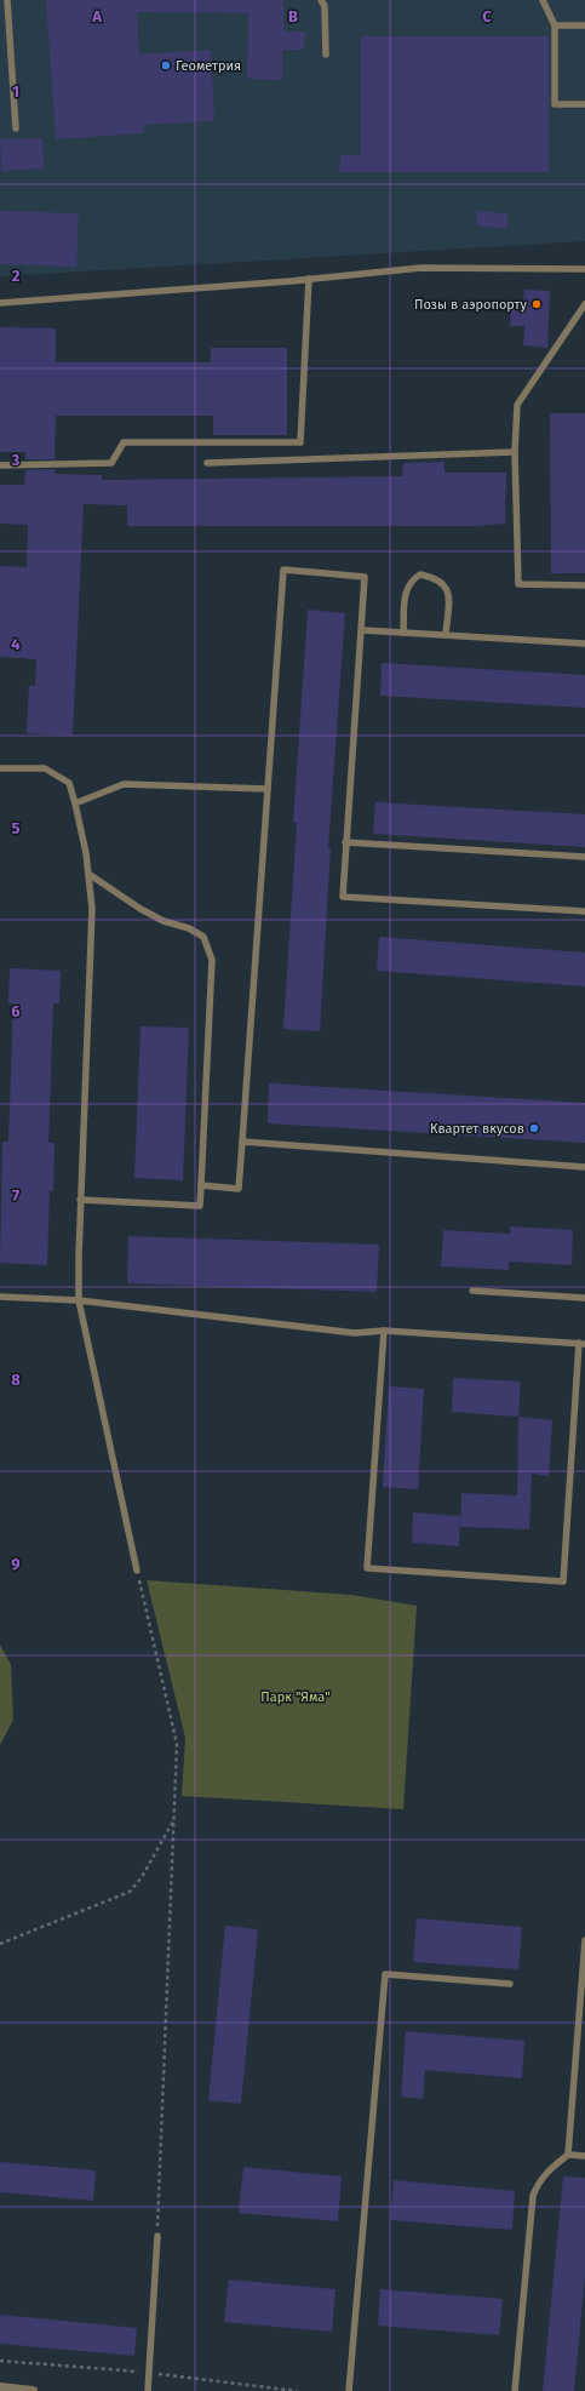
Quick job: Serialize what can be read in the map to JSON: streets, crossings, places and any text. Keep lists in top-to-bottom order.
{
  "parks": ["Парк \"Яма\""],
  "places": ["Геометрия", "Позы в аэропорту", "Квартет вкусов"],
  "grid": {
    "columns": ["A", "B", "C"],
    "rows": [
      "1",
      "2",
      "3",
      "4",
      "5",
      "6",
      "7",
      "8",
      "9"
    ]
  }
}
